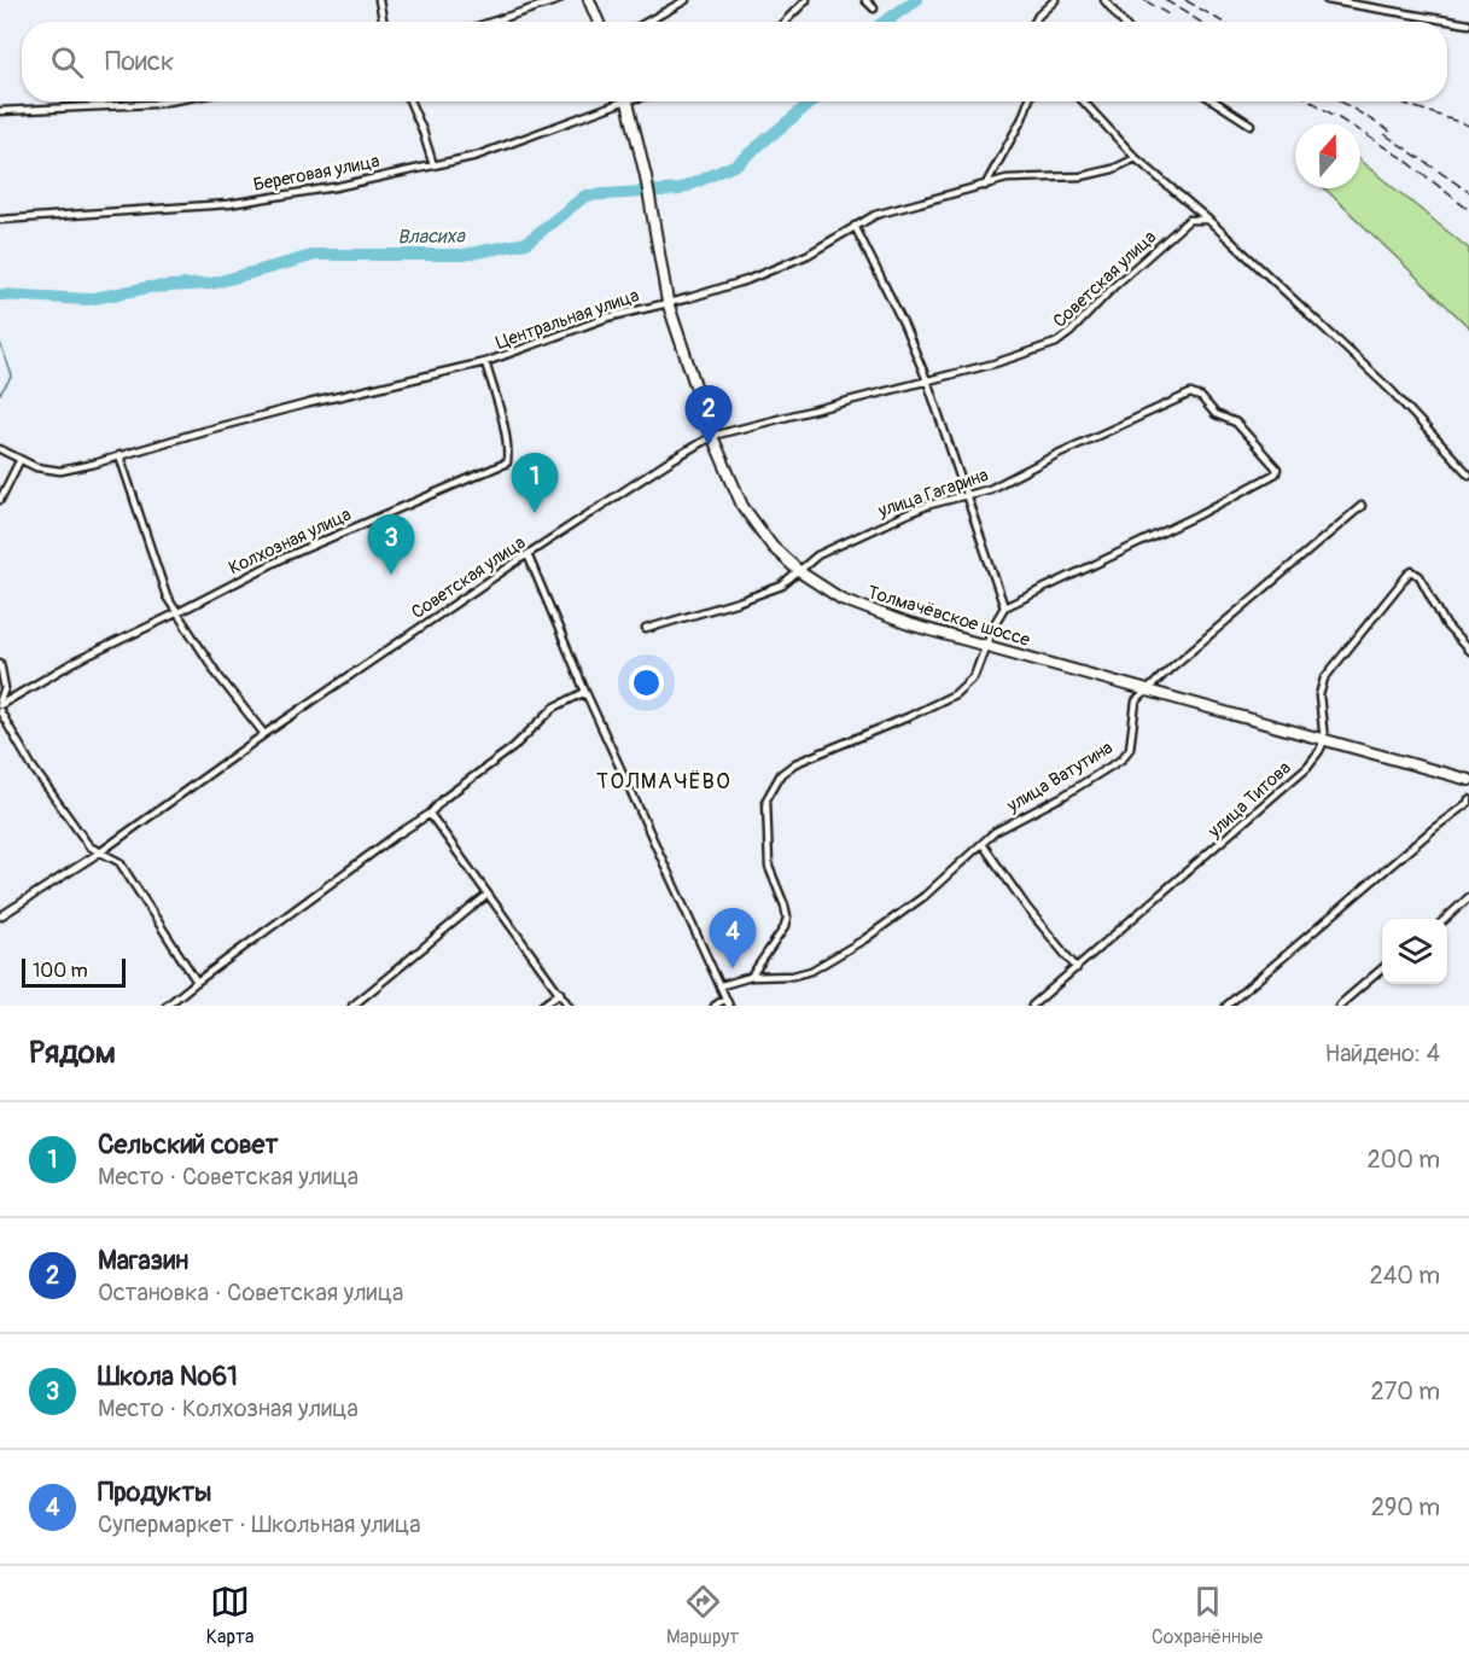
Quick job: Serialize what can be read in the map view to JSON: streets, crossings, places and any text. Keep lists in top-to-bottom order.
{
  "streets": {
    "main road": ["Толмачёвское шоссе"],
    "street": [
      "Береговая улица",
      "Советская улица",
      "Центральная улица",
      "улица Гагарина",
      "Колхозная улица",
      "улица Ватутина",
      "улица Титова"
    ]
  },
  "crossings": [
    ["Советская улица", "Толмачёвское шоссе"],
    ["Центральная улица", "Колхозная улица"],
    ["Центральная улица", "Толмачёвское шоссе"],
    ["улица Гагарина", "Толмачёвское шоссе"],
    ["Толмачёвское шоссе", "улица Ватутина"],
    ["Толмачёвское шоссе", "улица Титова"]
  ],
  "districts": ["ТОЛМАЧЁВО"],
  "water": ["Власиха"],
  "scale_bar": "100 m",
  "north": "top",
  "page": {
    "search": "Поиск",
    "pins": [
      "2",
      "1",
      "3",
      "4"
    ],
    "scale": "100 m",
    "heading": ["Рядом", "Найдено: 4"],
    "list": [
      {
        "mark": "1",
        "name": "Сельский совет",
        "note": "Место · Советская улица",
        "value": "200 m"
      },
      {
        "mark": "2",
        "name": "Магазин",
        "note": "Остановка · Советская улица",
        "value": "240 m"
      },
      {
        "mark": "3",
        "name": "Школа №61",
        "note": "Место · Колхозная улица",
        "value": "270 m"
      },
      {
        "mark": "4",
        "name": "Продукты",
        "note": "Супермаркет · Школьная улица",
        "value": "290 m"
      }
    ],
    "nav": ["Карта", "Маршрут", "Сохранённые"]
  }
}
